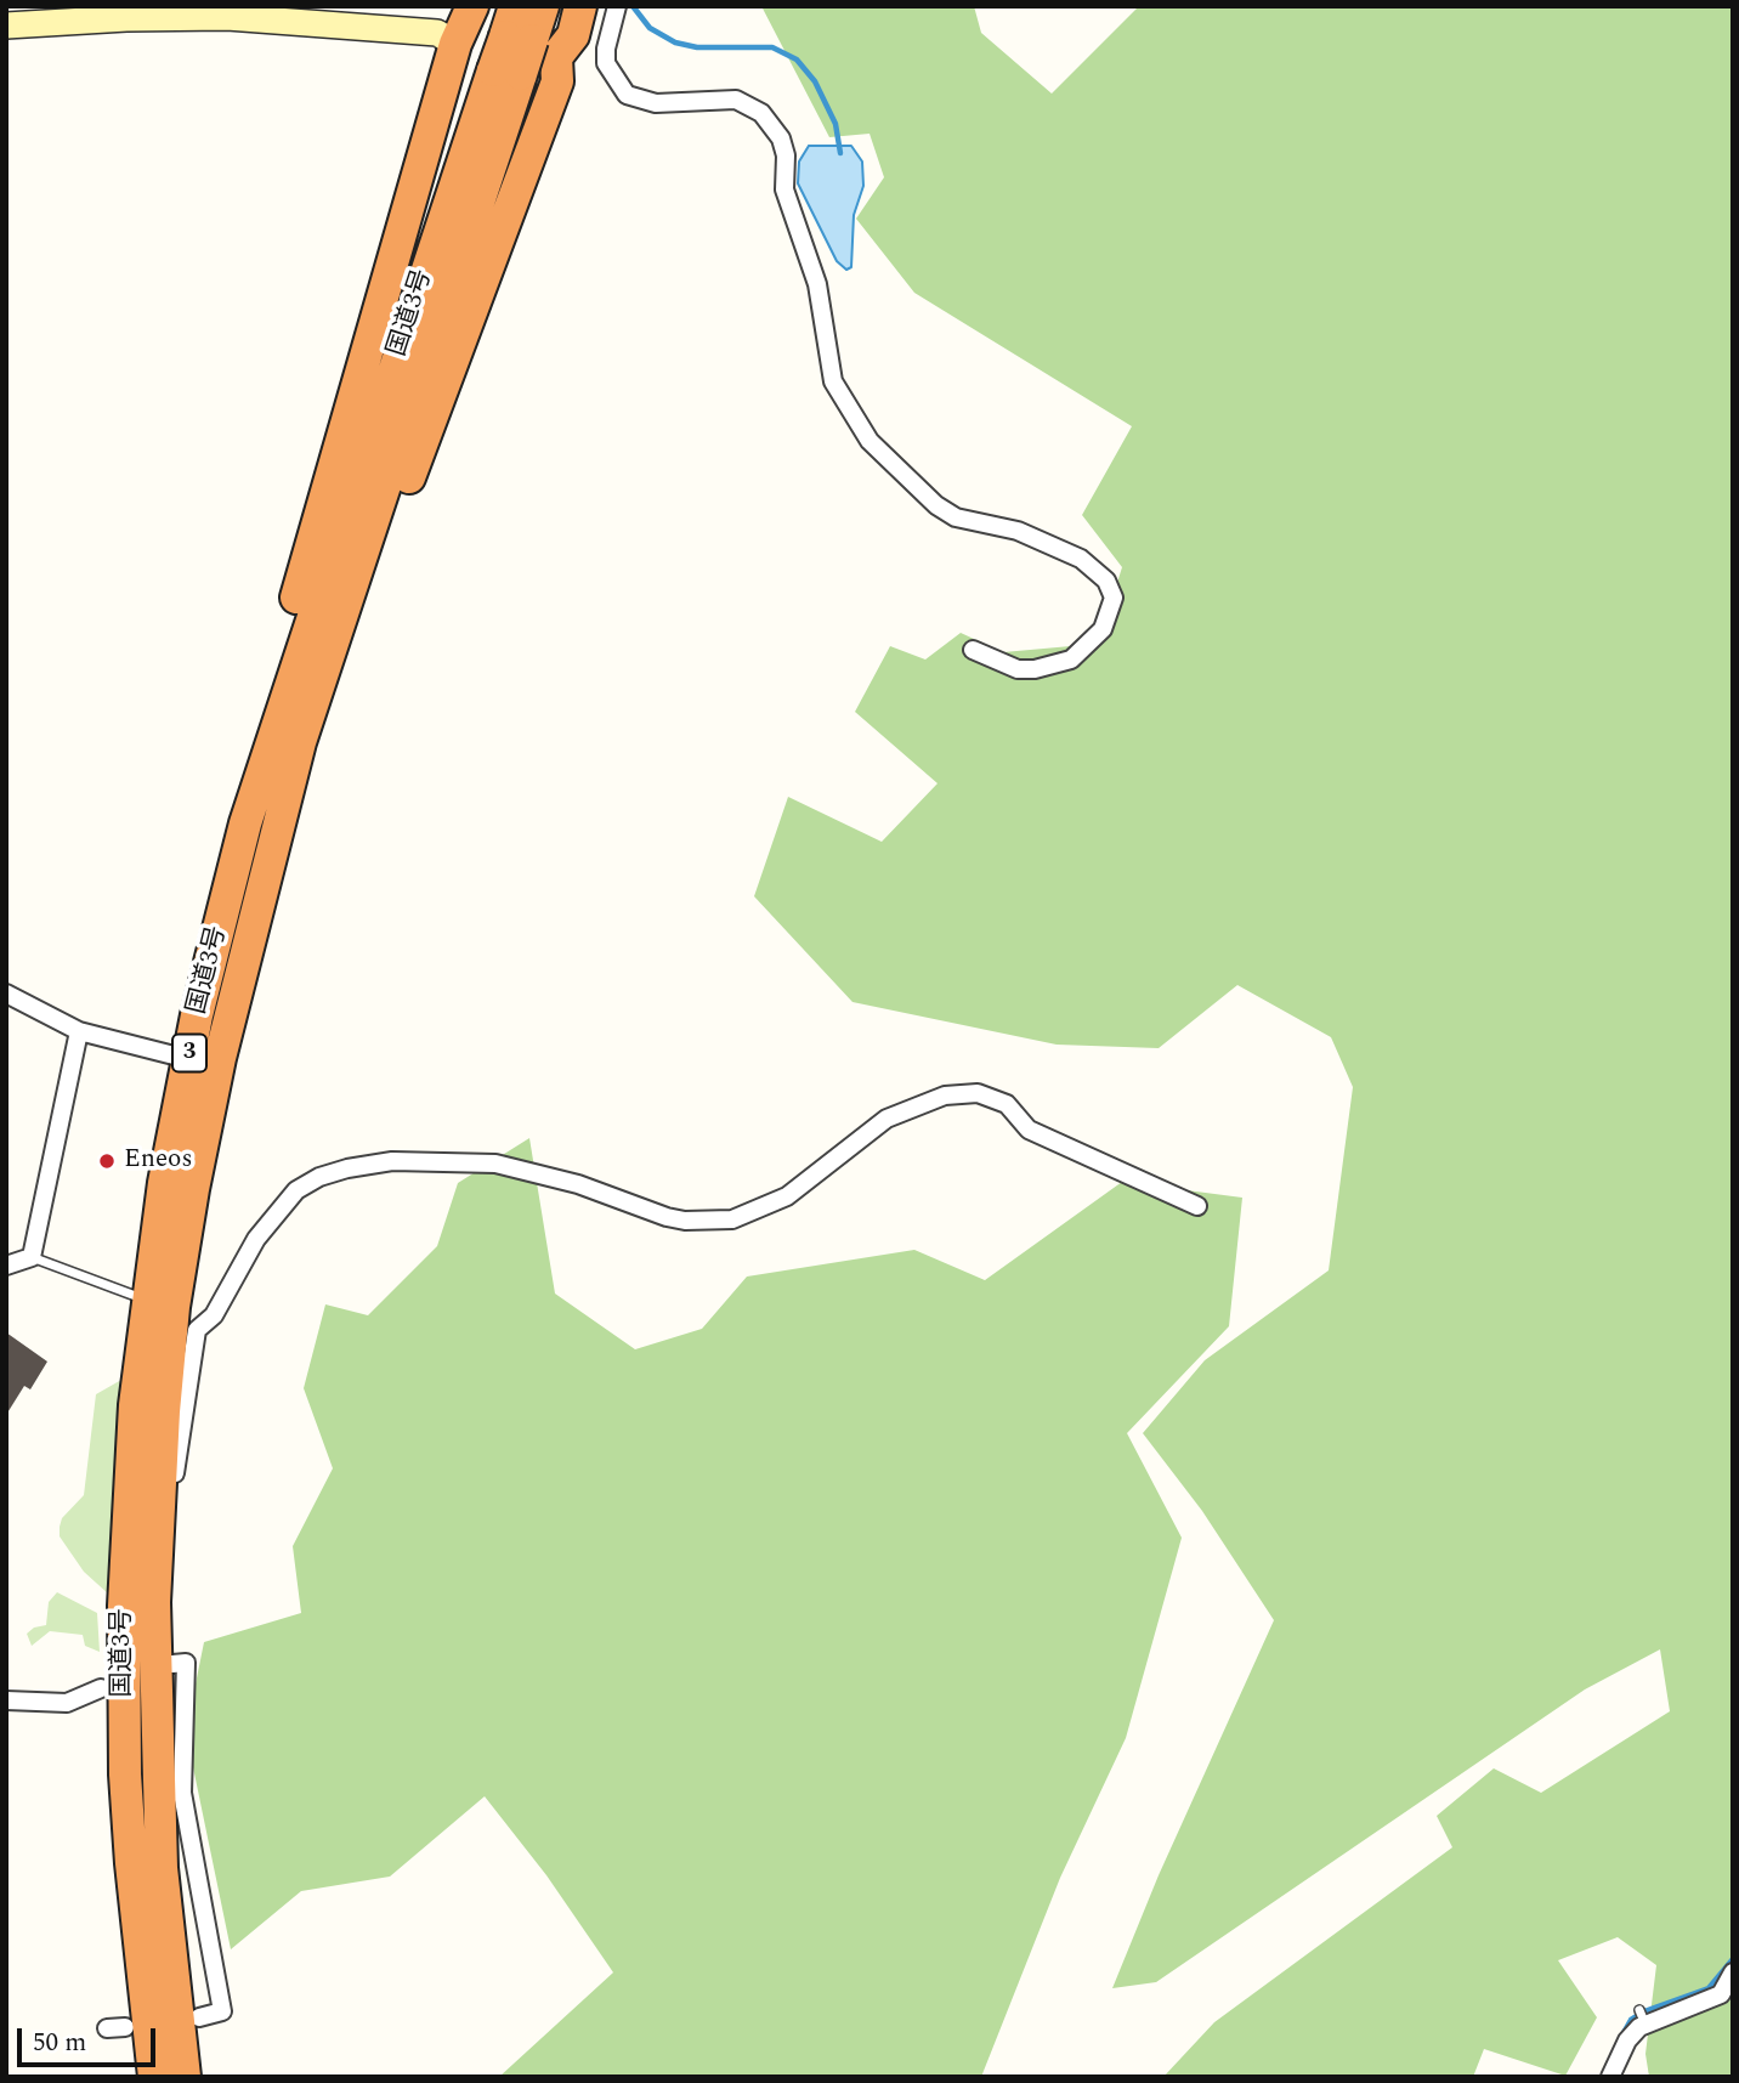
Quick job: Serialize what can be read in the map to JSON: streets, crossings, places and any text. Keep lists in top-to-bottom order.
{
  "streets": {
    "highway": ["国道3号", "3"]
  },
  "places": ["Eneos"],
  "scale_bar": "50 m"
}
